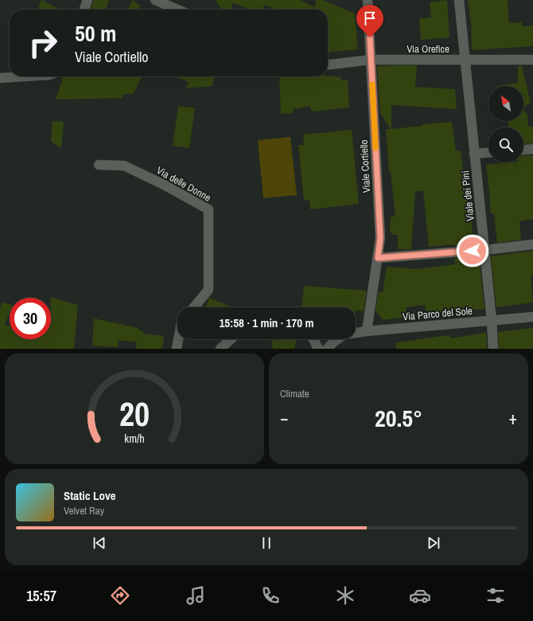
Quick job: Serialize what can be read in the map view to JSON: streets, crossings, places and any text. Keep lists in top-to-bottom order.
{
  "streets": {
    "street": [
      "Via Orefice",
      "Viale Cortiello",
      "Via delle Donne",
      "Viale dei Pini",
      "Via Parco del Sole"
    ]
  },
  "crossings": [
    ["Via Orefice", "Viale Cortiello"],
    ["Via Orefice", "Viale dei Pini"],
    ["Viale Cortiello", "Via Parco del Sole"],
    ["Viale dei Pini", "Via Parco del Sole"]
  ],
  "north": "top left",
  "page": {
    "turn": ["50 m", "Viale Cortiello"],
    "limit": "30",
    "trip": "15:58 · 1 min · 170 m",
    "tile": "Climate",
    "heat": ["−", "20.5°", "+"],
    "song": ["Static Love", "Velvet Ray"],
    "tabs": "15:57",
    "gauge": ["20", "km/h"]
  }
}
